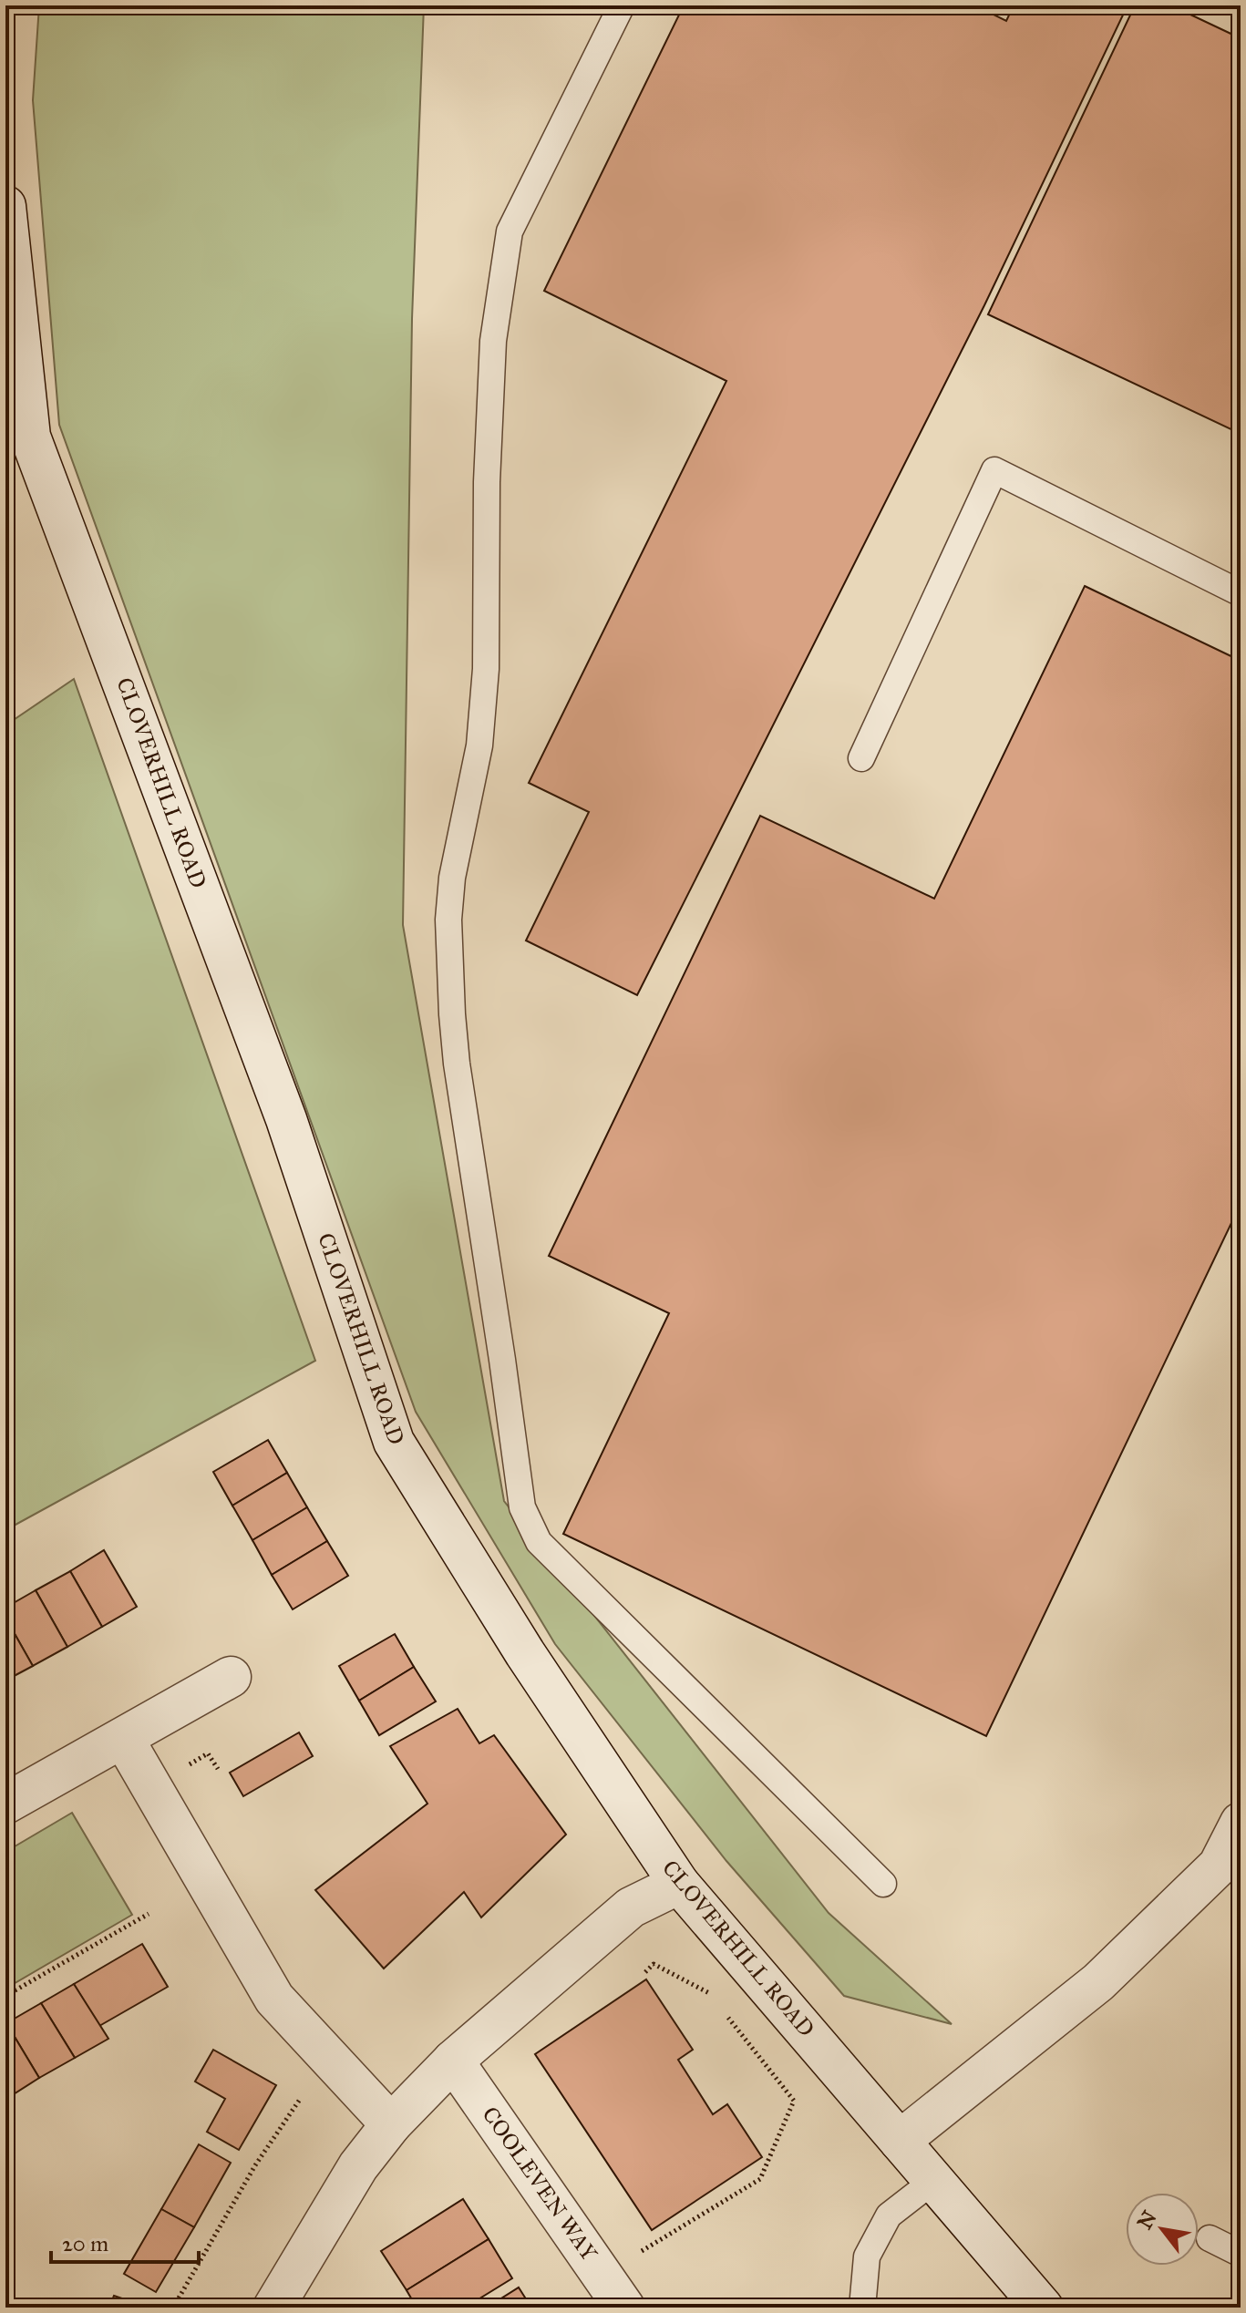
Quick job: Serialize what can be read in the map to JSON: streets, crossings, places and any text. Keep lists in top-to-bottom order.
{
  "streets": {
    "street": ["CLOVERHILL ROAD", "COOLEVEN WAY"]
  },
  "scale_bar": "20 m",
  "north": "top left"
}
